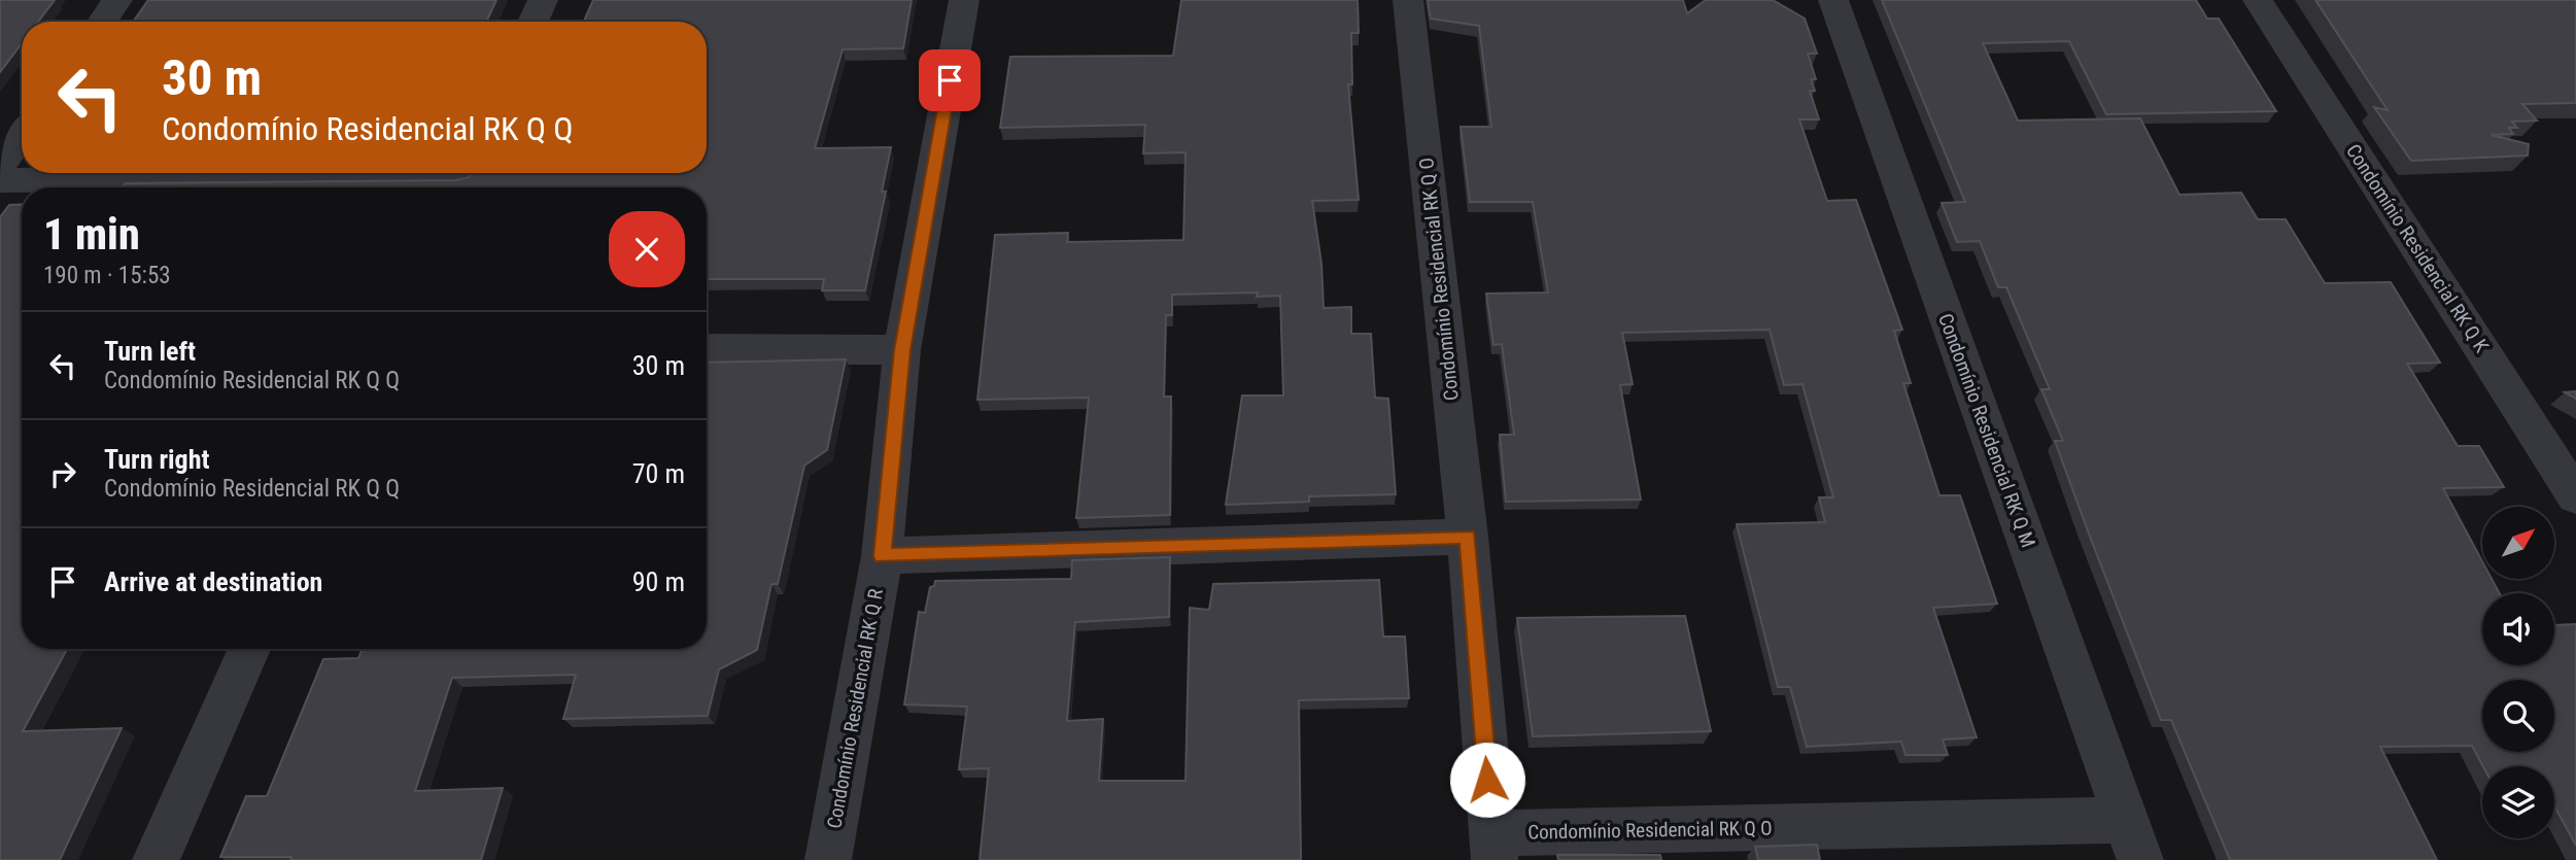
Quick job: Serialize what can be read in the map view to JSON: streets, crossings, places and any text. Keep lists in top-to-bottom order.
{
  "streets": {
    "street": [
      "Condomínio Residencial RK Q K",
      "Condomínio Residencial RK Q O",
      "Condomínio Residencial RK Q M",
      "Condomínio Residencial RK Q R"
    ]
  },
  "crossings": [
    ["Condomínio Residencial RK Q O", "Condomínio Residencial RK Q M"]
  ],
  "north": "top right",
  "page": {
    "turn": ["30 m", "Condomínio Residencial RK Q Q"],
    "heading": ["1 min", "190 m · 15:53"],
    "list": [
      {
        "name": "Turn left",
        "note": "Condomínio Residencial RK Q Q",
        "value": "30 m"
      },
      {
        "name": "Turn right",
        "note": "Condomínio Residencial RK Q Q",
        "value": "70 m"
      },
      {
        "name": "Arrive at destination",
        "value": "90 m"
      }
    ]
  }
}
